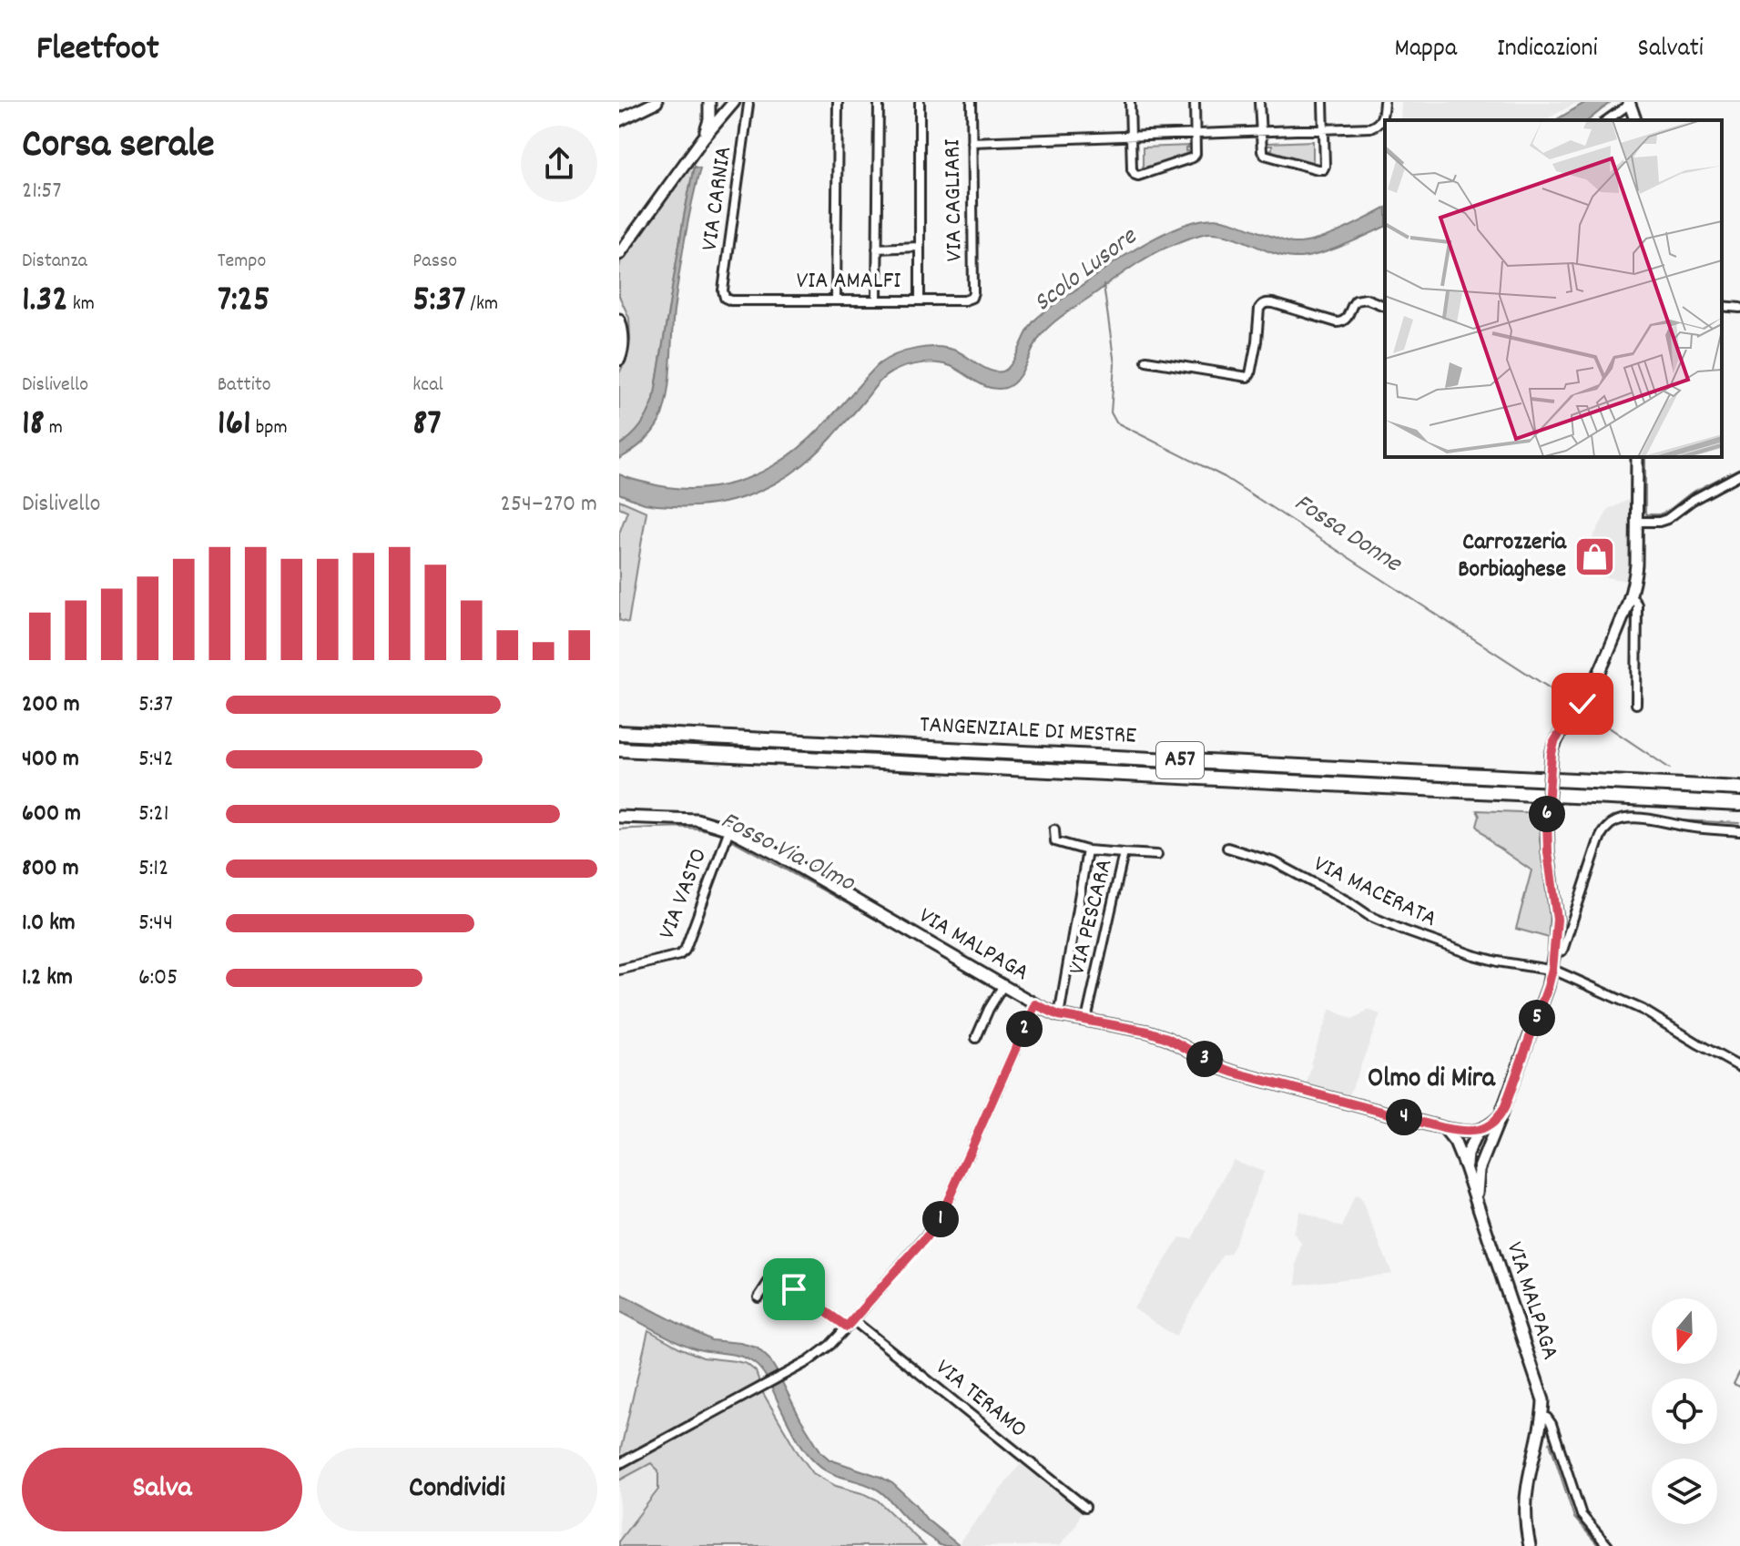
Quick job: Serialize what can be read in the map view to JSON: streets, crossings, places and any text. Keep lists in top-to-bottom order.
{
  "streets": {
    "highway": ["TANGENZIALE DI MESTRE", "A57"],
    "street": [
      "VIA CARNIA",
      "VIA CAGLIARI",
      "VIA AMALFI",
      "VIA MACERATA",
      "VIA VASTO",
      "VIA PESCARA",
      "VIA MALPAGA",
      "VIA TERAMO"
    ]
  },
  "crossings": [
    ["VIA CARNIA", "VIA AMALFI"],
    ["VIA CAGLIARI", "VIA AMALFI"],
    ["VIA MACERATA", "VIA MALPAGA"],
    ["VIA VASTO", "VIA MALPAGA"],
    ["VIA PESCARA", "VIA MALPAGA"]
  ],
  "districts": ["Olmo di Mira"],
  "water": ["Scolo Lusore", "Fossa Donne", "Fosso Via Olmo"],
  "places": {
    "shop": ["Carrozzeria Borbiaghese"]
  },
  "north": "bottom",
  "page": {
    "header": "Fleetfoot",
    "nav": ["Mappa", "Indicazioni", "Salvati"],
    "heading": ["Corsa serale", "21:57"],
    "stats": [
      ["Distanza", "1.32 km"],
      ["Tempo", "7:25"],
      ["Passo", "5:37 /km"],
      ["Dislivello", "18 m"],
      ["Battito", "161 bpm"],
      ["kcal", "87"]
    ],
    "chart": ["Dislivello", "254–270 m"],
    "list": [
      {
        "name": "200 m",
        "note": "5:37"
      },
      {
        "name": "400 m",
        "note": "5:42"
      },
      {
        "name": "600 m",
        "note": "5:21"
      },
      {
        "name": "800 m",
        "note": "5:12"
      },
      {
        "name": "1.0 km",
        "note": "5:44"
      },
      {
        "name": "1.2 km",
        "note": "6:05"
      }
    ],
    "pins": [
      "6",
      "5",
      "2",
      "3",
      "4",
      "1"
    ],
    "buttons": ["Salva", "Condividi"]
  }
}
